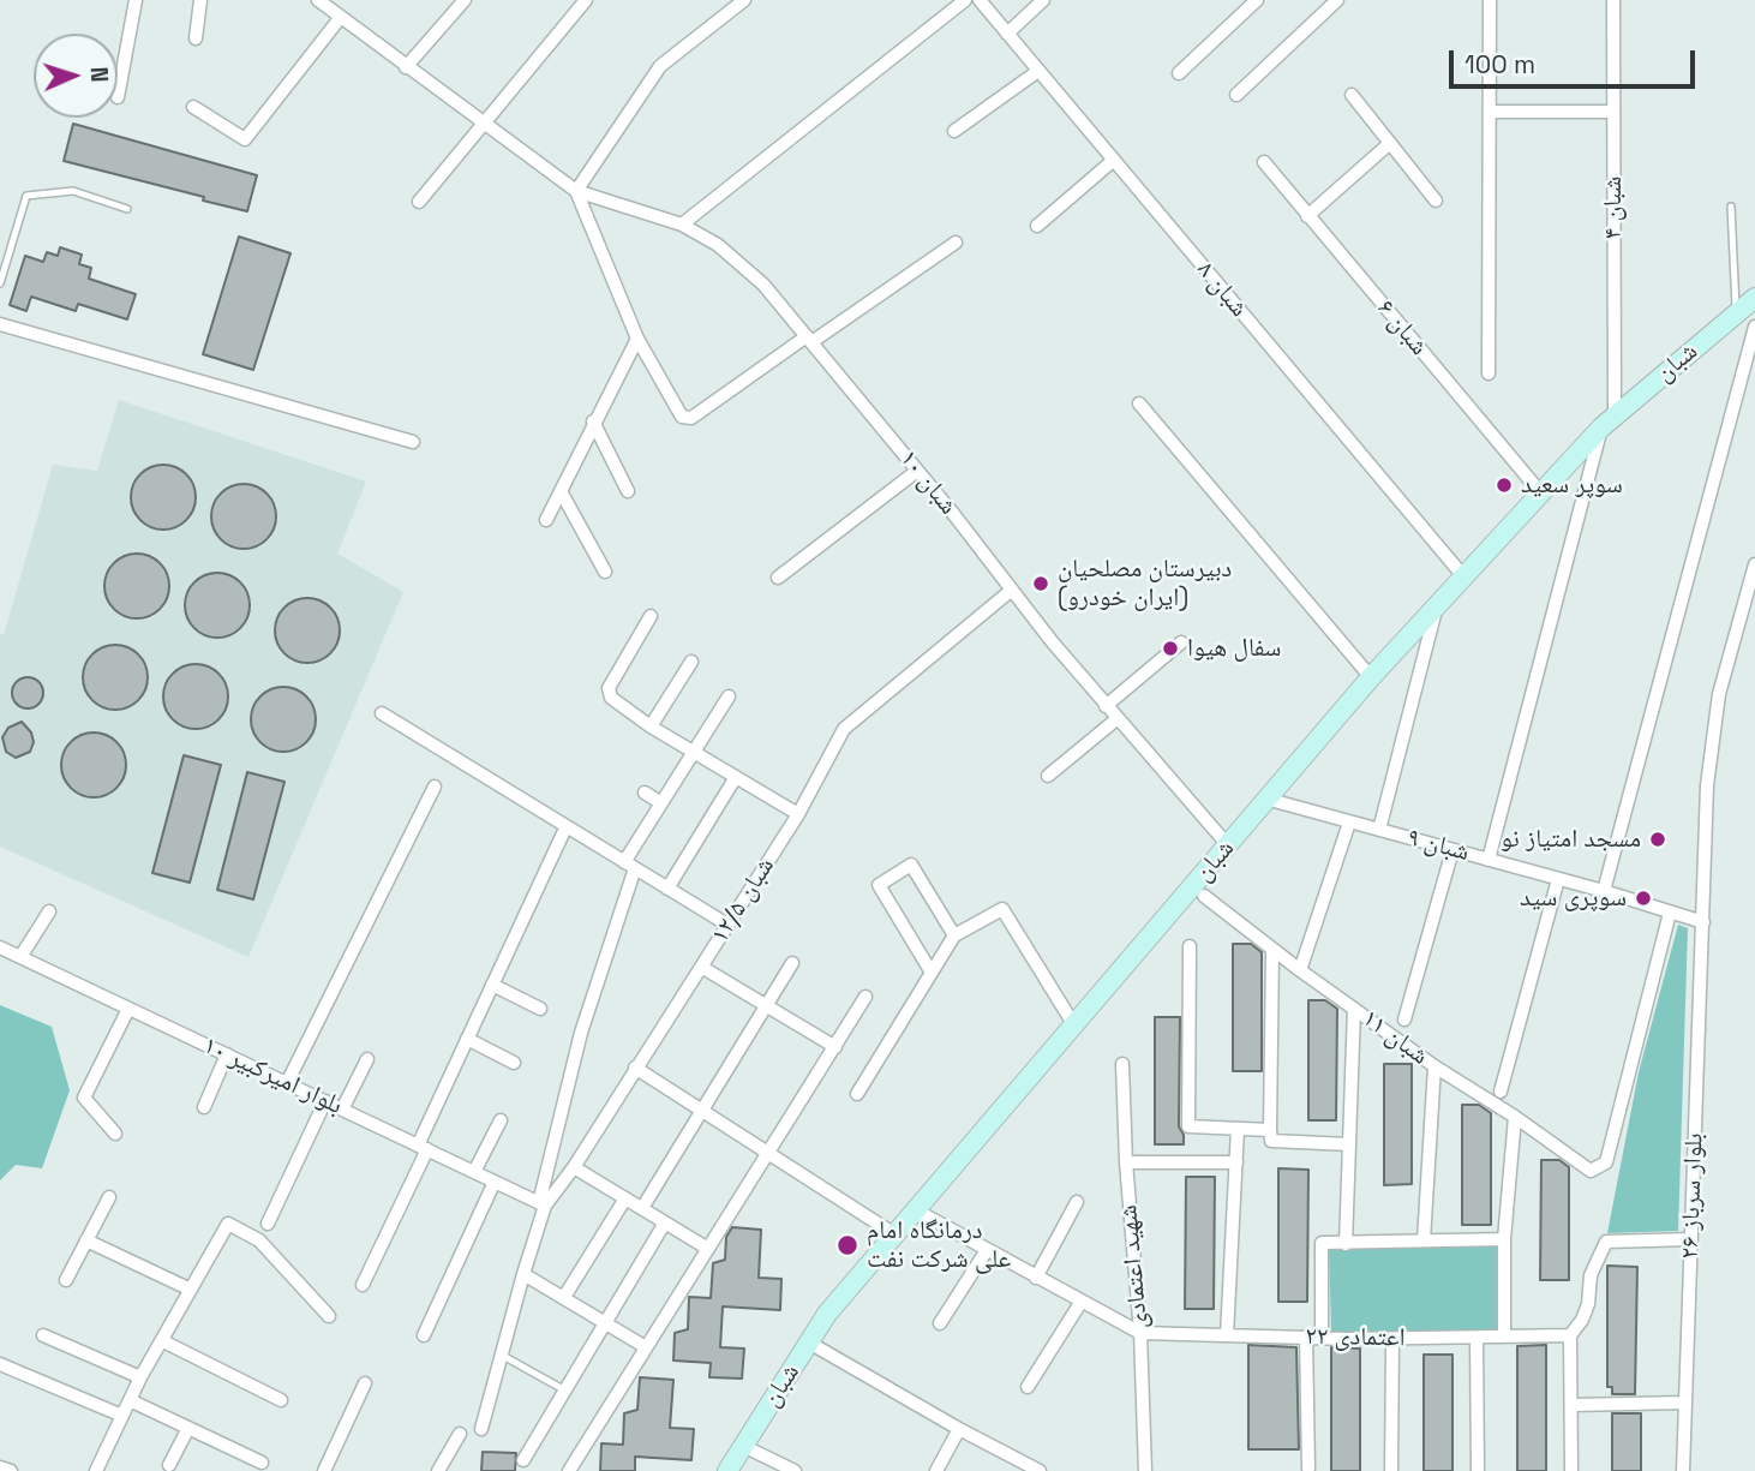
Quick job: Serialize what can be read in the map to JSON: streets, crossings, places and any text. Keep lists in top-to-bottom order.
{
  "streets": {
    "street": [
      "۴ شبان",
      "۸ شبان",
      "۶ شبان",
      "شبان",
      "۱۰ شبان",
      "۹ شبان",
      "۱۲/۵ شبان",
      "۱۱ شبان",
      "۱۰ بلوار امیرکبیر",
      "۲۶ بلوار سرباز",
      "شهید اعتمادی",
      "۲۲ اعتمادی"
    ]
  },
  "crossings": [
    ["۴ شبان", "شبان"],
    ["۴ شبان", "۹ شبان"],
    ["۸ شبان", "شبان"],
    ["۶ شبان", "شبان"],
    ["شبان", "۱۰ شبان"],
    ["شبان", "۹ شبان"],
    ["۱۰ شبان", "۱۲/۵ شبان"],
    ["۹ شبان", "۱۱ شبان"],
    ["۹ شبان", "۲۶ بلوار سرباز"],
    ["۱۲/۵ شبان", "۱۰ بلوار امیرکبیر"],
    ["شهید اعتمادی", "۲۲ اعتمادی"]
  ],
  "places": [
    "سوپر سعید",
    "دبیرستان مصلحیان (ایران خودرو)",
    "سفال هیوا",
    "مسجد امتیاز نو",
    "سوپری سید",
    "درمانگاه امام علی شرکت نفت"
  ],
  "scale_bar": "100 m",
  "north": "right"
}
